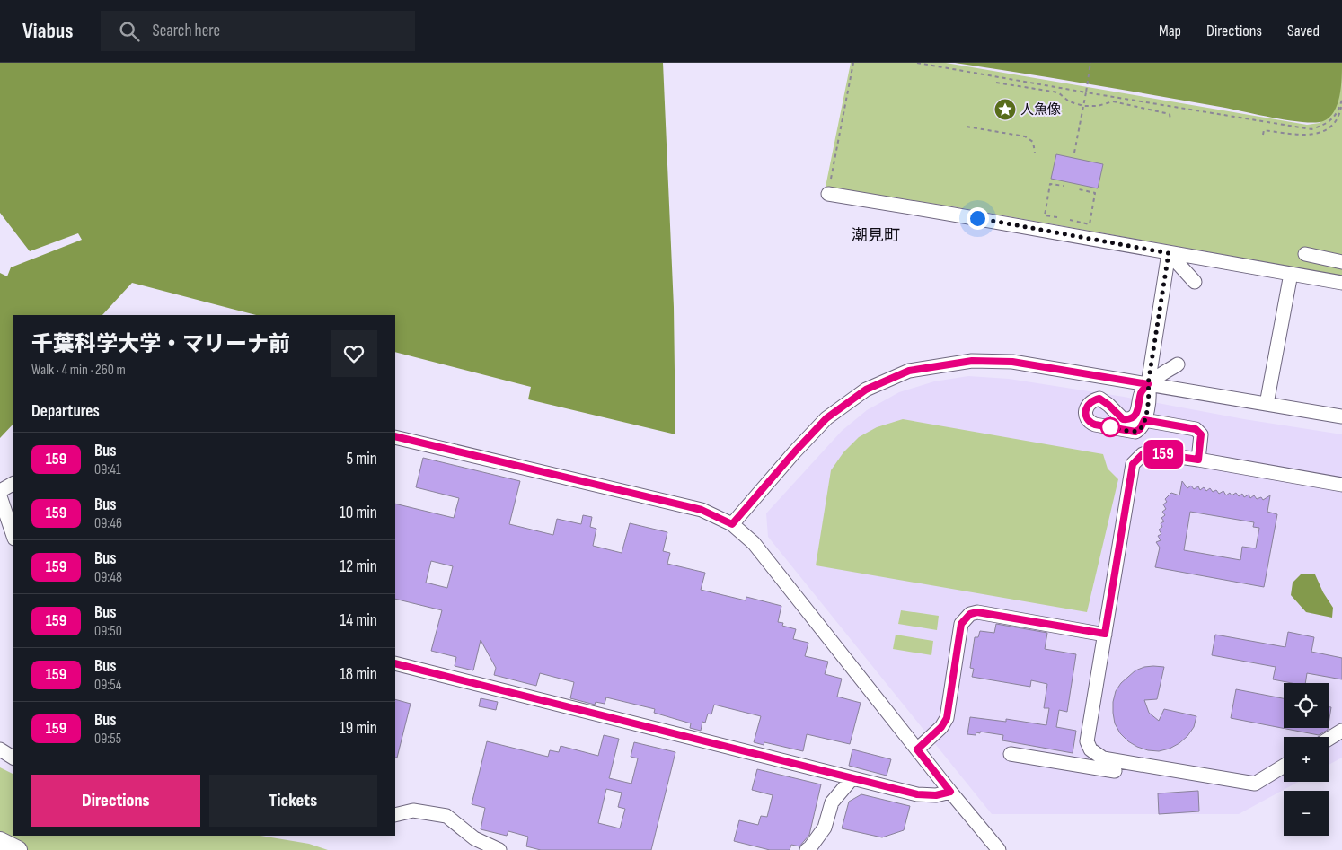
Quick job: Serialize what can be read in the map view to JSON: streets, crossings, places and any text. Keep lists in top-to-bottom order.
{
  "districts": ["潮見町"],
  "places": {
    "place": ["人魚像"]
  },
  "lines": ["bus line 159"],
  "page": {
    "header": "Viabus",
    "search": "Search here",
    "nav": ["Map", "Directions", "Saved"],
    "on_map": "159",
    "heading": [
      ["千葉科学大学・マリーナ前", "Walk · 4 min · 260 m"],
      "Departures"
    ],
    "list": [
      {
        "mark": "159",
        "name": "Bus",
        "note": "09:41",
        "value": "5 min"
      },
      {
        "mark": "159",
        "name": "Bus",
        "note": "09:46",
        "value": "10 min"
      },
      {
        "mark": "159",
        "name": "Bus",
        "note": "09:48",
        "value": "12 min"
      },
      {
        "mark": "159",
        "name": "Bus",
        "note": "09:50",
        "value": "14 min"
      },
      {
        "mark": "159",
        "name": "Bus",
        "note": "09:54",
        "value": "18 min"
      },
      {
        "mark": "159",
        "name": "Bus",
        "note": "09:55",
        "value": "19 min"
      }
    ],
    "map_buttons": ["+", "−"],
    "buttons": ["Directions", "Tickets"]
  }
}
